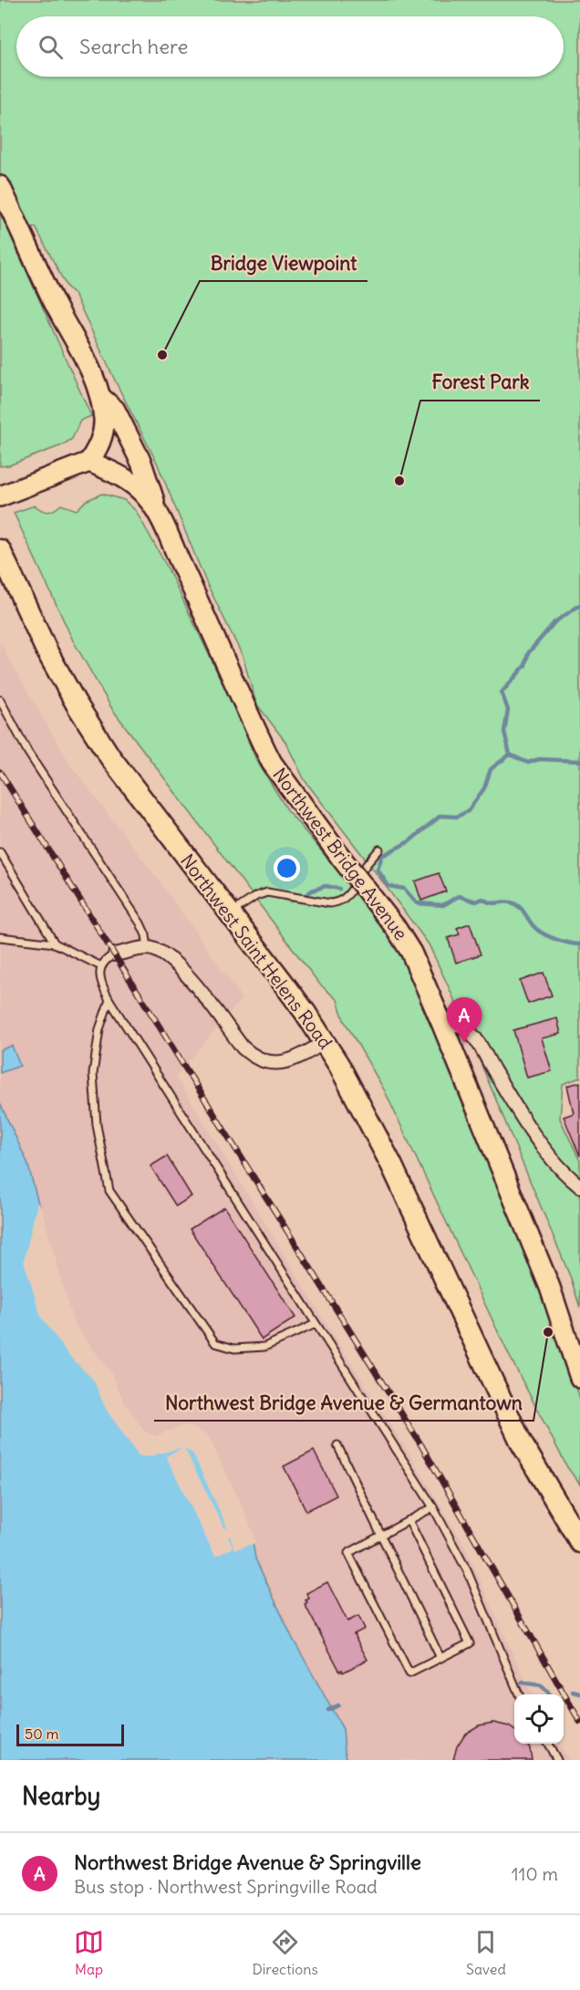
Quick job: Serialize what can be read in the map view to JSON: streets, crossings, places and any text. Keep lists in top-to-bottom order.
{
  "streets": {
    "highway": ["Northwest Saint Helens Road"],
    "main road": ["Northwest Bridge Avenue"]
  },
  "places": ["Bridge Viewpoint", "Forest Park", "Northwest Bridge Avenue & Germantown"],
  "scale_bar": "50 m",
  "page": {
    "search": "Search here",
    "pins": "A",
    "scale": "50 m",
    "heading": "Nearby",
    "list": [
      {
        "mark": "A",
        "name": "Northwest Bridge Avenue & Springville",
        "note": "Bus stop · Northwest Springville Road",
        "value": "110 m"
      }
    ],
    "nav": ["Map", "Directions", "Saved"]
  }
}
